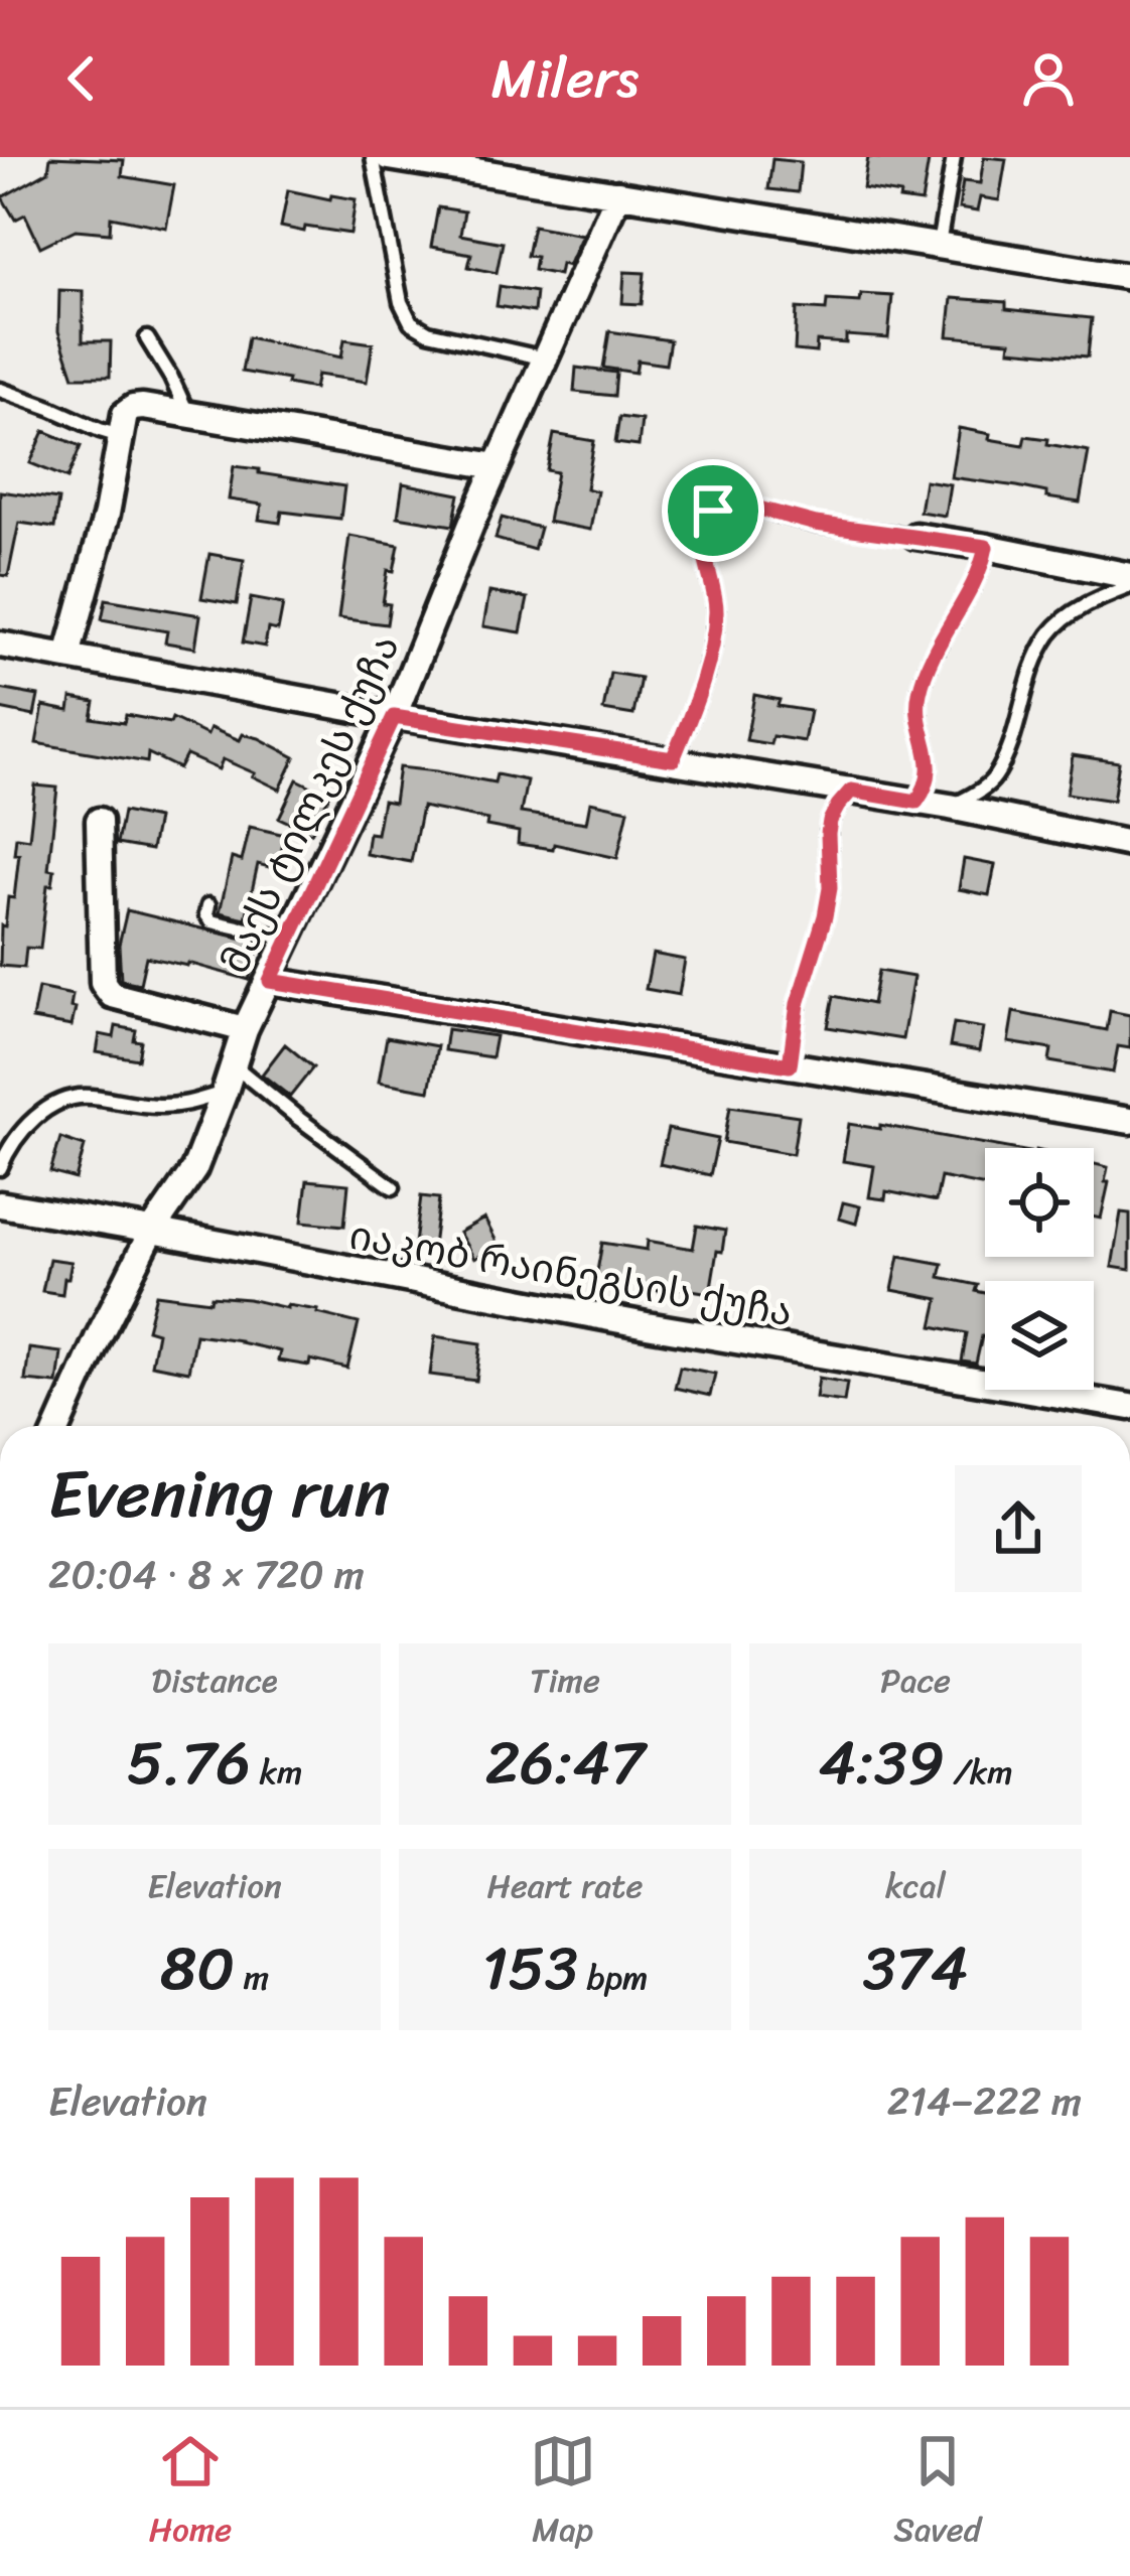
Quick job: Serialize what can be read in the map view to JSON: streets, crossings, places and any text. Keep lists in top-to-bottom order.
{
  "streets": {
    "street": ["მაქს ტილკეს ქუჩა", "იაკობ რაინეგსის ქუჩა"]
  },
  "crossings": [
    ["მაქს ტილკეს ქუჩა", "იაკობ რაინეგსის ქუჩა"]
  ],
  "page": {
    "header": "Milers",
    "heading": ["Evening run", "20:04 · 8 × 720 m"],
    "stats": [
      ["Distance", "5.76 km"],
      ["Time", "26:47"],
      ["Pace", "4:39 /km"],
      ["Elevation", "80 m"],
      ["Heart rate", "153 bpm"],
      ["kcal", "374"]
    ],
    "chart": ["Elevation", "214–222 m"],
    "tabs": ["Home", "Map", "Saved"]
  }
}
